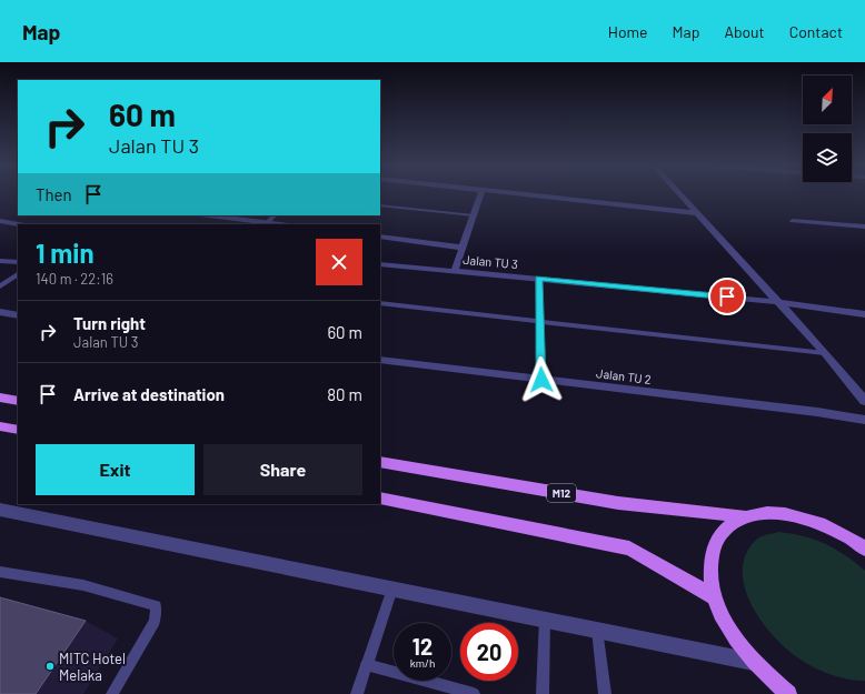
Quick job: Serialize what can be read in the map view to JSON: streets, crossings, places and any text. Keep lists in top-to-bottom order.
{
  "streets": {
    "main road": ["M12"],
    "street": ["Jalan TU 3", "Jalan TU 2"]
  },
  "places": ["MITC Hotel Melaka"],
  "north": "top right",
  "page": {
    "header": "Map",
    "nav": [
      "Home",
      "Map",
      "About",
      "Contact"
    ],
    "turn": ["60 m", "Jalan TU 3"],
    "then": "Then",
    "heading": ["1 min", "140 m · 22:16"],
    "list": [
      {
        "name": "Turn right",
        "note": "Jalan TU 3",
        "value": "60 m"
      },
      {
        "name": "Arrive at destination",
        "value": "80 m"
      }
    ],
    "buttons": ["Exit", "Share"],
    "speed": "12 km/h",
    "limit": "20"
  }
}
